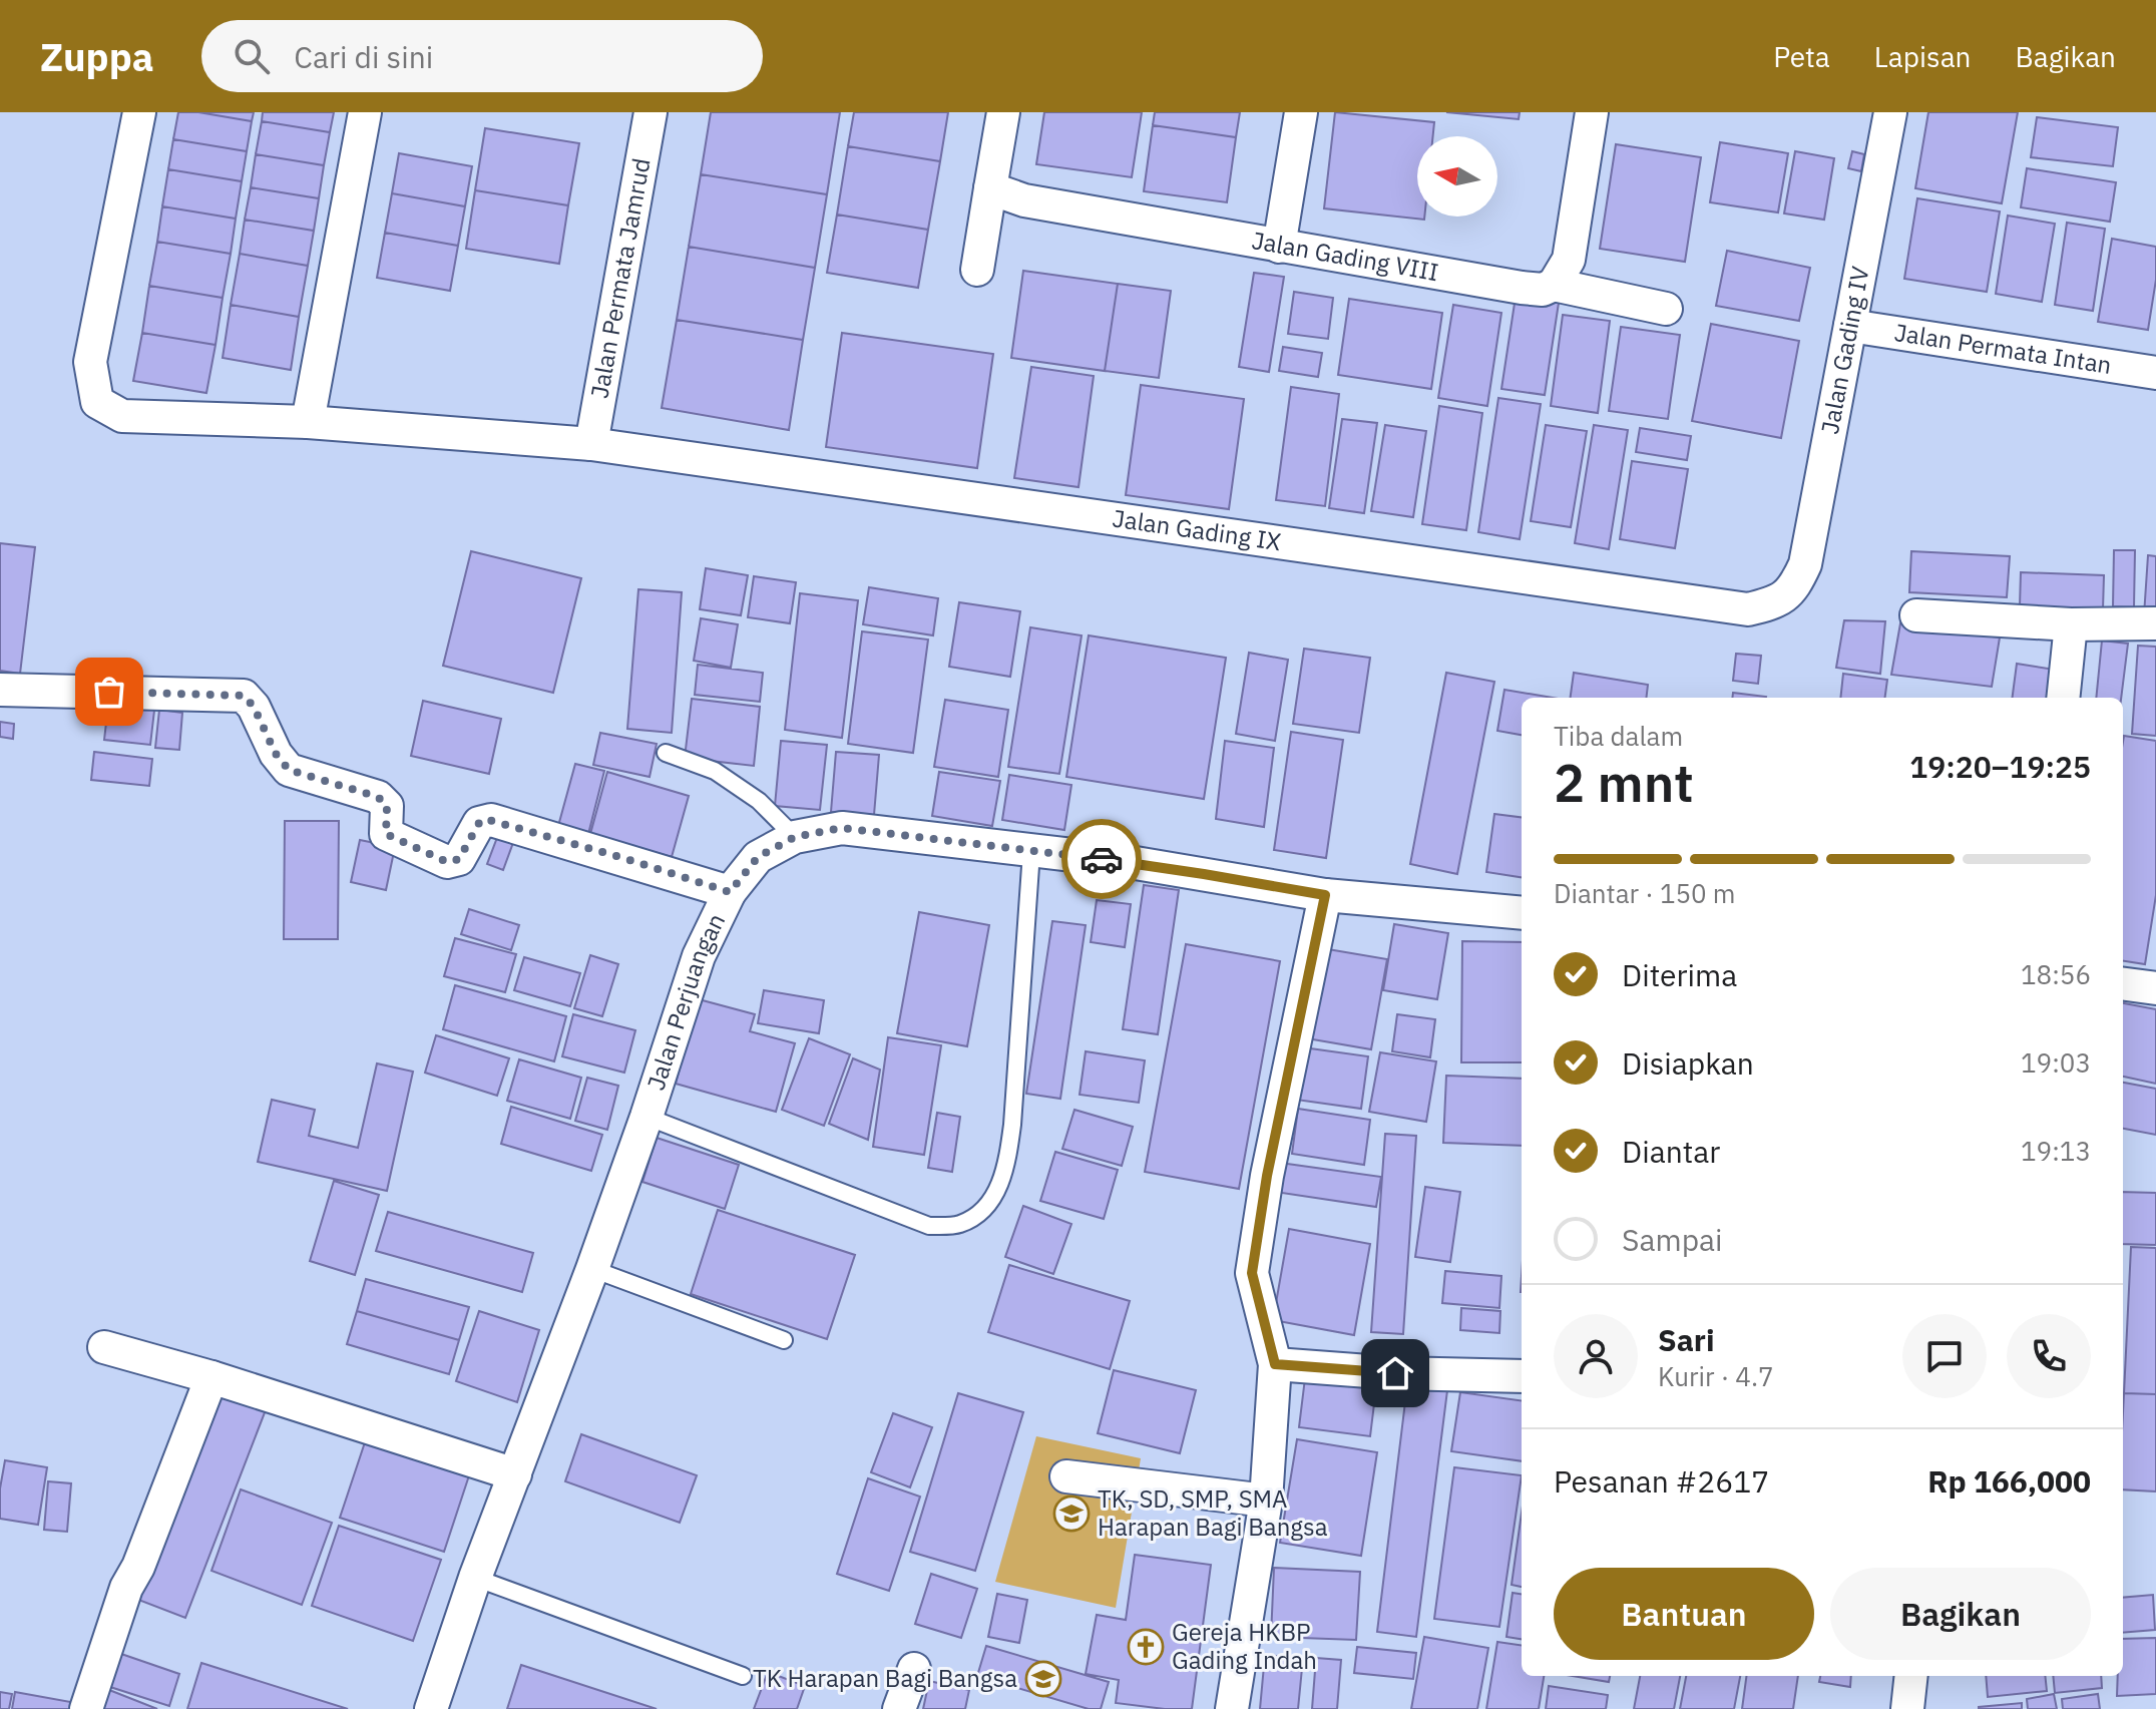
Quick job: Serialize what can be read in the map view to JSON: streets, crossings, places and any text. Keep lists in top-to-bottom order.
{
  "streets": {
    "street": [
      "Jalan Gading VIII",
      "Jalan Permata Jamrud",
      "Jalan Permata Intan",
      "Jalan Gading IV",
      "Jalan Gading IX",
      "Jalan Perjuangan"
    ]
  },
  "crossings": [
    ["Jalan Permata Jamrud", "Jalan Gading IX"],
    ["Jalan Permata Intan", "Jalan Gading IV"],
    ["Jalan Gading IV", "Jalan Gading IX"]
  ],
  "places": {
    "school or university": ["TK, SD, SMP, SMA Harapan Bagi Bangsa", "TK Harapan Bagi Bangsa"],
    "church": ["Gereja HKBP Gading Indah"]
  },
  "north": "left",
  "page": {
    "header": "Zuppa",
    "search": "Cari di sini",
    "nav": ["Peta", "Lapisan", "Bagikan"],
    "heading": ["2 mnt", "Tiba dalam", "19:20–19:25"],
    "panel": [
      "Sari",
      "Kurir · 4.7",
      "Pesanan #2617",
      "Rp 166,000"
    ],
    "bar": "Diantar · 150 m",
    "list": [
      ["Diterima", "18:56"],
      ["Disiapkan", "19:03"],
      ["Diantar", "19:13"],
      "Sampai"
    ],
    "buttons": ["Bantuan", "Bagikan"]
  }
}
